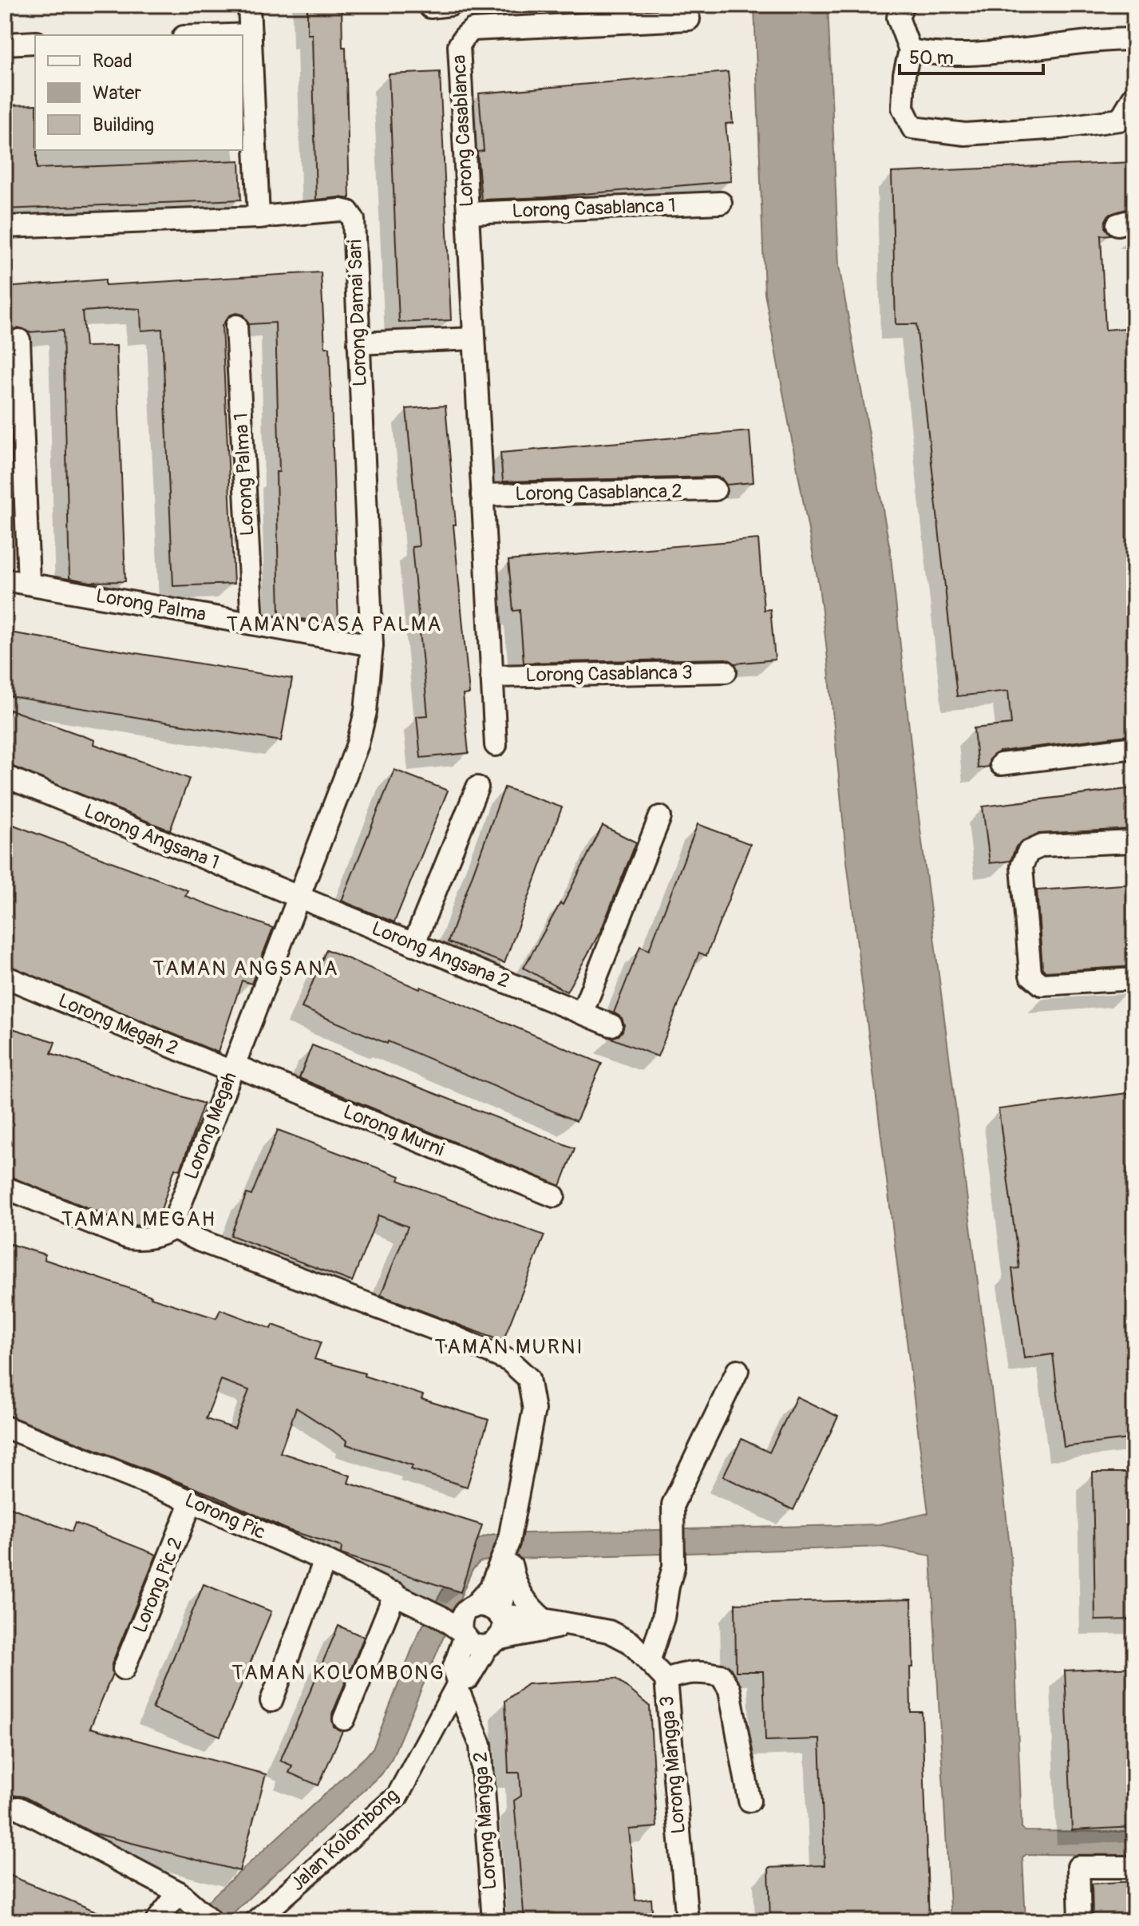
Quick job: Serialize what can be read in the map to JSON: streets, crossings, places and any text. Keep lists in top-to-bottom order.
{
  "streets": {
    "street": [
      "Lorong Casablanca",
      "Lorong Casablanca 1",
      "Lorong Damai Sari",
      "Lorong Palma 1",
      "Lorong Casablanca 2",
      "Lorong Palma",
      "Lorong Casablanca 3",
      "Lorong Angsana 1",
      "Lorong Angsana 2",
      "Lorong Megah 2",
      "Lorong Megah",
      "Lorong Murni",
      "Lorong Pic",
      "Lorong Pic 2",
      "Lorong Mangga 3",
      "Lorong Mangga 2",
      "Jalan Kolombong"
    ]
  },
  "crossings": [
    ["Lorong Casablanca", "Lorong Casablanca 1"],
    ["Lorong Casablanca", "Lorong Casablanca 2"],
    ["Lorong Casablanca", "Lorong Casablanca 3"],
    ["Lorong Damai Sari", "Lorong Palma"],
    ["Lorong Damai Sari", "Lorong Megah"],
    ["Lorong Palma 1", "Lorong Palma"],
    ["Lorong Palma", "Lorong Megah"],
    ["Lorong Angsana 1", "Lorong Angsana 2"],
    ["Lorong Angsana 1", "Lorong Megah"],
    ["Lorong Angsana 2", "Lorong Megah"],
    ["Lorong Megah 2", "Lorong Megah"],
    ["Lorong Megah 2", "Lorong Murni"],
    ["Lorong Megah", "Lorong Murni"],
    ["Lorong Pic", "Lorong Pic 2"],
    ["Lorong Pic", "Lorong Mangga 3"],
    ["Lorong Pic", "Jalan Kolombong"],
    ["Lorong Mangga 3", "Jalan Kolombong"],
    ["Lorong Mangga 2", "Jalan Kolombong"]
  ],
  "districts": [
    "TAMAN CASA PALMA",
    "TAMAN ANGSANA",
    "TAMAN MEGAH",
    "TAMAN MURNI",
    "TAMAN KOLOMBONG"
  ],
  "legend": ["Road", "Water", "Building"],
  "scale_bar": "50 m"
}
